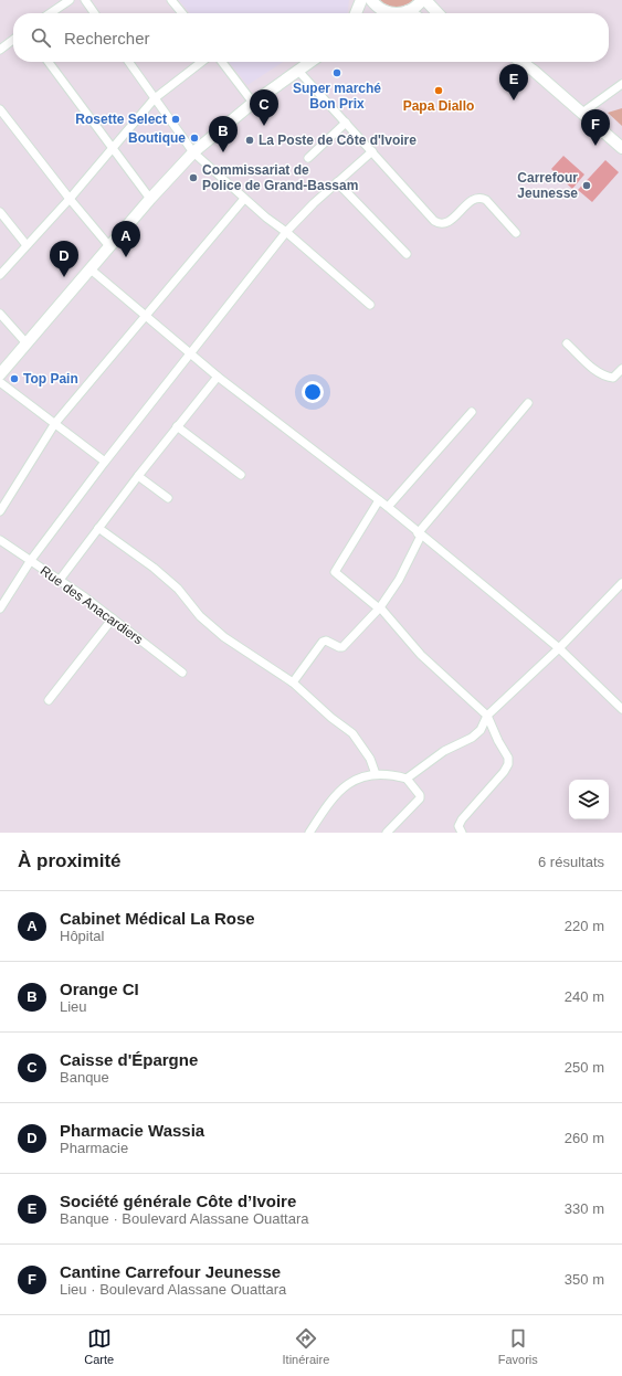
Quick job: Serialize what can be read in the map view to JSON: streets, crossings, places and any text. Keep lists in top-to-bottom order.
{
  "streets": {
    "street": ["Rue des Anacardiers"]
  },
  "places": [
    "Super marché Bon Prix",
    "Papa Diallo",
    "Rosette Select",
    "Boutique",
    "La Poste de Côte d'Ivoire",
    "Commissariat de Police de Grand-Bassam",
    "Carrefour Jeunesse",
    "Top Pain"
  ],
  "page": {
    "search": "Rechercher",
    "pins": [
      "E",
      "C",
      "F",
      "B",
      "A",
      "D"
    ],
    "heading": ["À proximité", "6 résultats"],
    "list": [
      {
        "mark": "A",
        "name": "Cabinet Médical La Rose",
        "note": "Hôpital",
        "value": "220 m"
      },
      {
        "mark": "B",
        "name": "Orange CI",
        "note": "Lieu",
        "value": "240 m"
      },
      {
        "mark": "C",
        "name": "Caisse d'Épargne",
        "note": "Banque",
        "value": "250 m"
      },
      {
        "mark": "D",
        "name": "Pharmacie Wassia",
        "note": "Pharmacie",
        "value": "260 m"
      },
      {
        "mark": "E",
        "name": "Société générale Côte d’Ivoire",
        "note": "Banque · Boulevard Alassane Ouattara",
        "value": "330 m"
      },
      {
        "mark": "F",
        "name": "Cantine Carrefour Jeunesse",
        "note": "Lieu · Boulevard Alassane Ouattara",
        "value": "350 m"
      }
    ],
    "nav": ["Carte", "Itinéraire", "Favoris"]
  }
}
